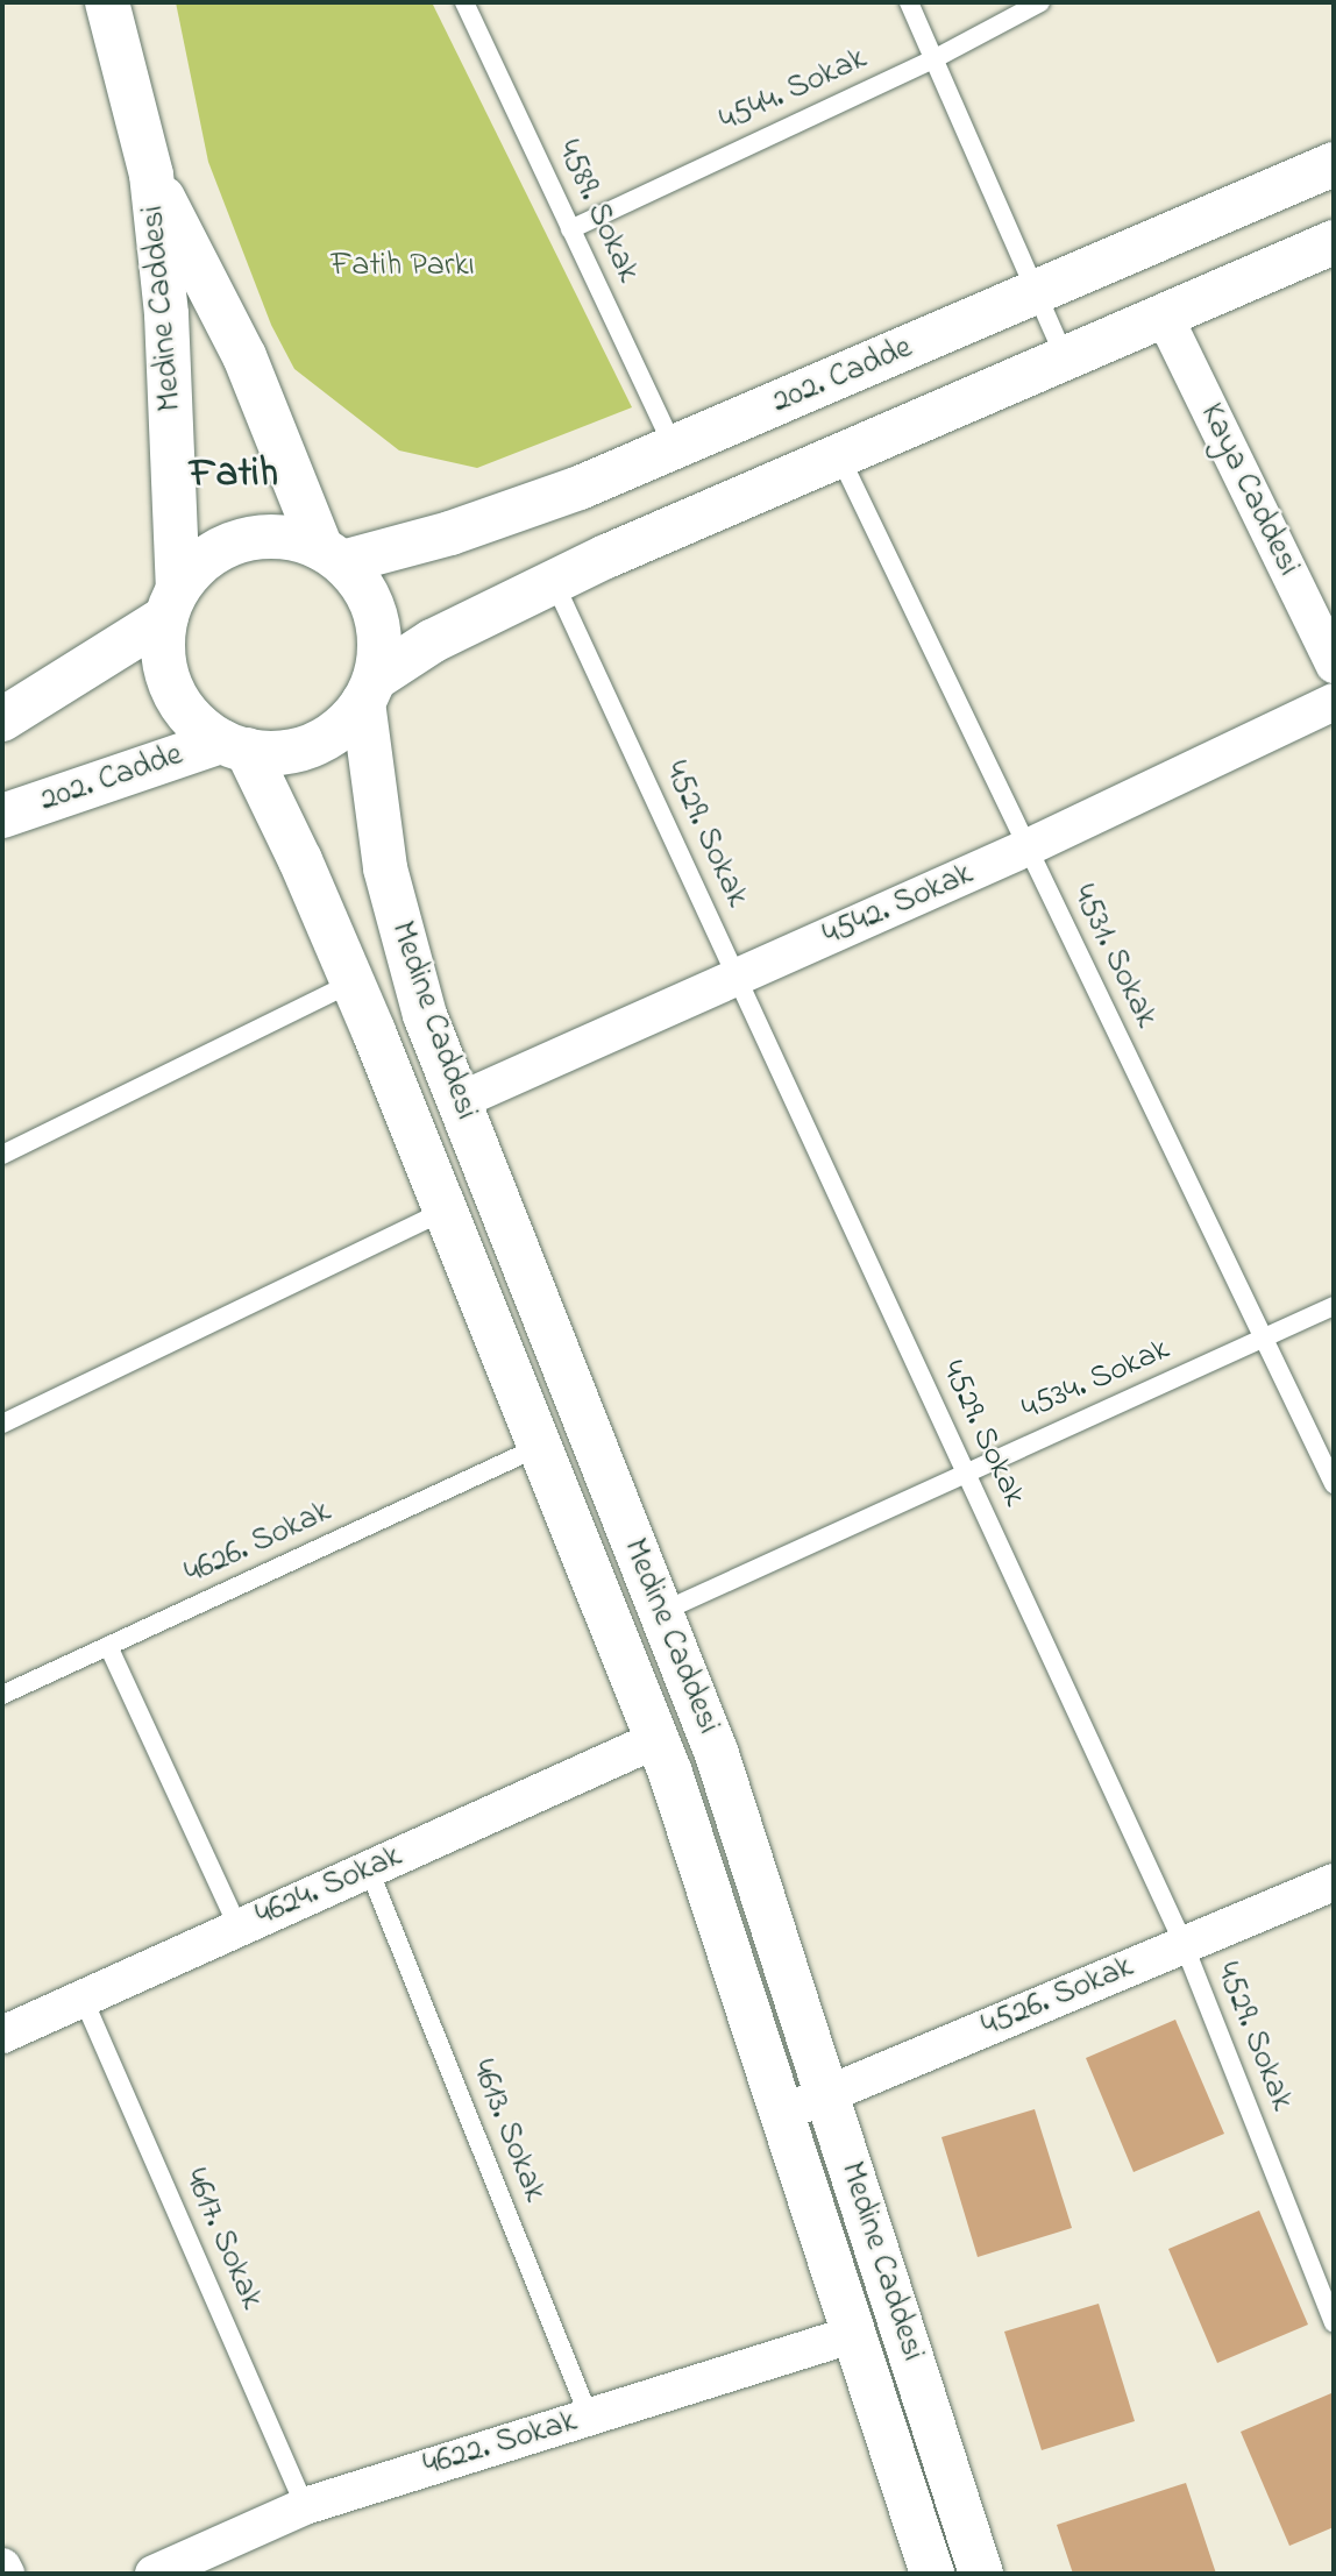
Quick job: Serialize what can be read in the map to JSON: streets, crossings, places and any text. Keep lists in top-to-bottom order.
{
  "streets": {
    "street": [
      "Medine Caddesi",
      "202. Cadde",
      "Kaya Caddesi",
      "4542. Sokak",
      "4624. Sokak",
      "4526. Sokak",
      "4622. Sokak"
    ],
    "lane": [
      "4544. Sokak",
      "4589. Sokak",
      "4529. Sokak",
      "4531. Sokak",
      "4534. Sokak",
      "4626. Sokak",
      "4613. Sokak",
      "4617. Sokak"
    ]
  },
  "crossings": [
    ["4544. Sokak", "4589. Sokak"],
    ["4589. Sokak", "202. Cadde"],
    ["Medine Caddesi", "202. Cadde"],
    ["Medine Caddesi", "4542. Sokak"],
    ["Medine Caddesi", "4534. Sokak"],
    ["Medine Caddesi", "4626. Sokak"],
    ["Medine Caddesi", "4624. Sokak"],
    ["Medine Caddesi", "4526. Sokak"],
    ["Medine Caddesi", "4622. Sokak"],
    ["4529. Sokak", "4542. Sokak"],
    ["4529. Sokak", "4534. Sokak"],
    ["4529. Sokak", "4526. Sokak"],
    ["4542. Sokak", "4531. Sokak"],
    ["4531. Sokak", "4534. Sokak"],
    ["4624. Sokak", "4613. Sokak"],
    ["4624. Sokak", "4617. Sokak"],
    ["4613. Sokak", "4622. Sokak"],
    ["4617. Sokak", "4622. Sokak"]
  ],
  "districts": ["Fatih"],
  "parks": ["Fatih Parkı"]
}
